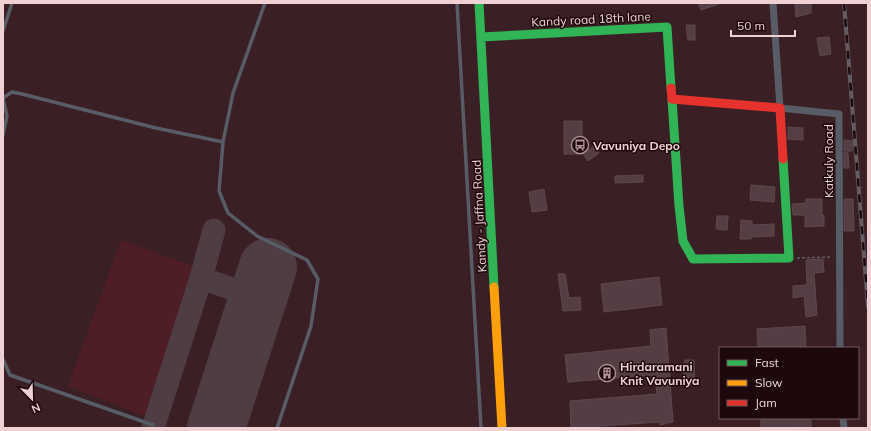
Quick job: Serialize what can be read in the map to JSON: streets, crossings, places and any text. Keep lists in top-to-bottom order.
{
  "streets": {
    "main road": ["Kandy road 18th lane", "Kandy - Jaffna Road"],
    "street": ["Katkuly Road"]
  },
  "crossings": [
    ["Kandy road 18th lane", "Kandy - Jaffna Road"]
  ],
  "places": {
    "bus stop": ["Vavuniya Depo"],
    "building": ["Hirdaramani Knit Vavuniya"]
  },
  "legend": ["Fast", "Slow", "Jam"],
  "scale_bar": "50 m",
  "north": "bottom right"
}
